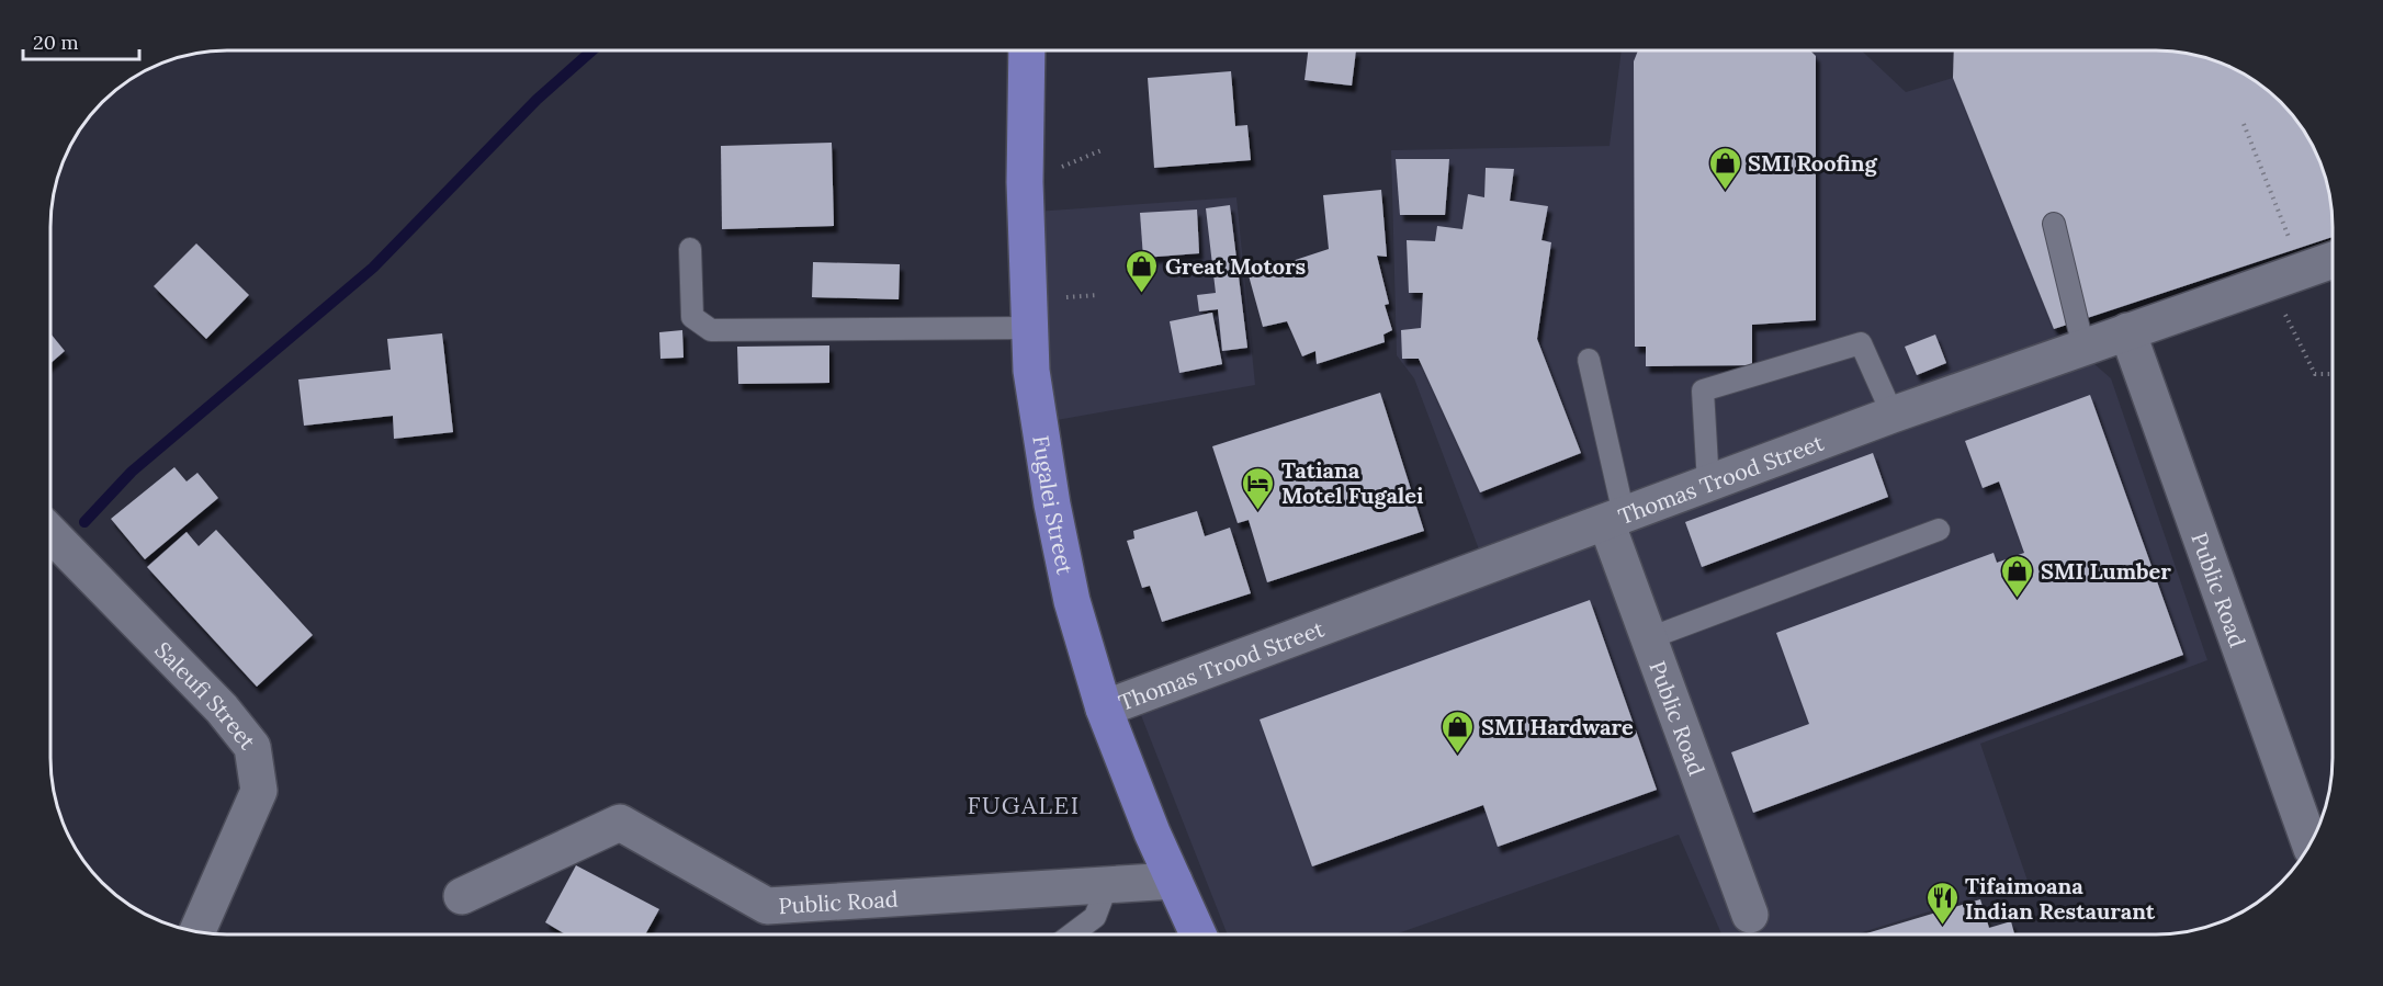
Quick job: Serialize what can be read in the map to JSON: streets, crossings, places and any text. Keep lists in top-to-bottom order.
{
  "streets": {
    "main road": ["Fugalei Street"],
    "street": ["Thomas Trood Street", "Public Road", "Saleufi Street"]
  },
  "crossings": [
    ["Thomas Trood Street", "Fugalei Street"],
    ["Thomas Trood Street", "Public Road"],
    ["Fugalei Street", "Public Road"]
  ],
  "districts": ["FUGALEI"],
  "places": {
    "shop": [
      "SMI Roofing",
      "Great Motors",
      "SMI Lumber",
      "SMI Hardware"
    ],
    "hotel": ["Tatiana Motel Fugalei"],
    "restaurant": ["Tifaimoana Indian Restaurant"]
  },
  "scale_bar": "20 m"
}
